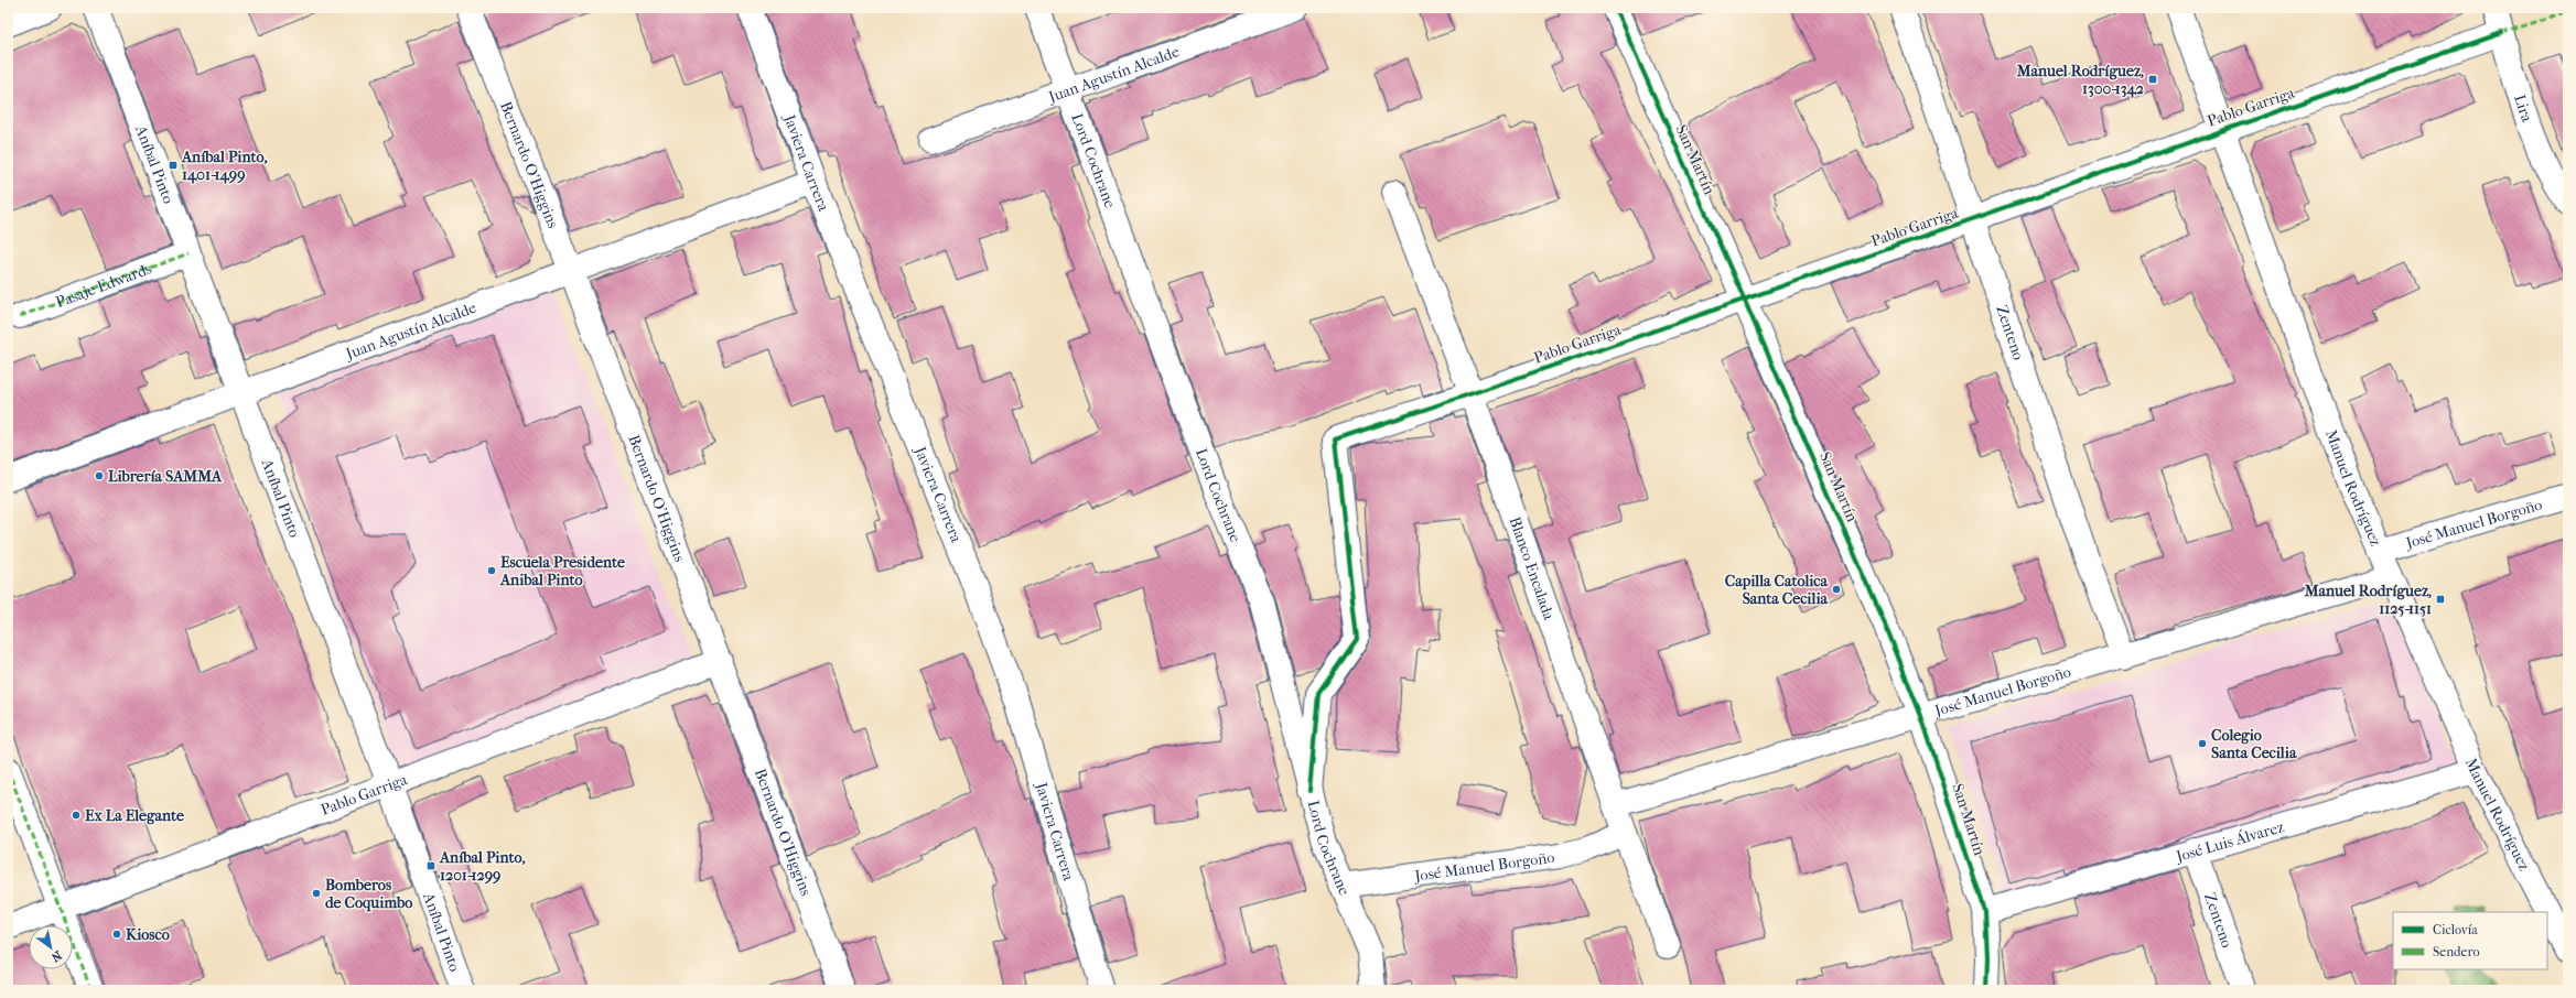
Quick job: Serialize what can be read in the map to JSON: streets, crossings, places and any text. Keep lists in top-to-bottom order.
{
  "streets": {
    "street": [
      "Juan Agustín Alcalde",
      "Pablo Garriga",
      "Lira",
      "San Martín",
      "Lord Cochrane",
      "Javiera Carrera",
      "Aníbal Pinto",
      "Bernardo O'Higgins",
      "Pasaje Edwards",
      "Zenteno",
      "Manuel Rodríguez",
      "José Manuel Borgoño",
      "Blanco Encalada",
      "José Luis Álvarez"
    ]
  },
  "crossings": [
    ["Juan Agustín Alcalde", "Lord Cochrane"],
    ["Juan Agustín Alcalde", "Javiera Carrera"],
    ["Juan Agustín Alcalde", "Aníbal Pinto"],
    ["Juan Agustín Alcalde", "Bernardo O'Higgins"],
    ["Pablo Garriga", "Lira"],
    ["Pablo Garriga", "San Martín"],
    ["Pablo Garriga", "Lord Cochrane"],
    ["Pablo Garriga", "Aníbal Pinto"],
    ["Pablo Garriga", "Bernardo O'Higgins"],
    ["Pablo Garriga", "Zenteno"],
    ["Pablo Garriga", "Manuel Rodríguez"],
    ["Pablo Garriga", "Blanco Encalada"],
    ["San Martín", "José Manuel Borgoño"],
    ["San Martín", "José Luis Álvarez"],
    ["Lord Cochrane", "José Manuel Borgoño"],
    ["Aníbal Pinto", "Pasaje Edwards"],
    ["Zenteno", "José Manuel Borgoño"],
    ["Zenteno", "José Luis Álvarez"],
    ["Manuel Rodríguez", "José Manuel Borgoño"],
    ["Manuel Rodríguez", "José Luis Álvarez"],
    ["José Manuel Borgoño", "Blanco Encalada"]
  ],
  "places": {
    "transit": [
      "Manuel Rodríguez, 1300-1342",
      "Aníbal Pinto, 1401-1499",
      "Manuel Rodríguez, 1125-1151",
      "Aníbal Pinto, 1201-1299"
    ],
    "other": [
      "Librería SAMMA",
      "Escuela Presidente Anibal Pinto",
      "Capilla Catolica Santa Cecilia",
      "Colegio Santa Cecilia",
      "Ex La Elegante",
      "Bomberos de Coquimbo",
      "Kiosco"
    ]
  },
  "legend": ["Ciclovía", "Sendero"],
  "north": "bottom right"
}
